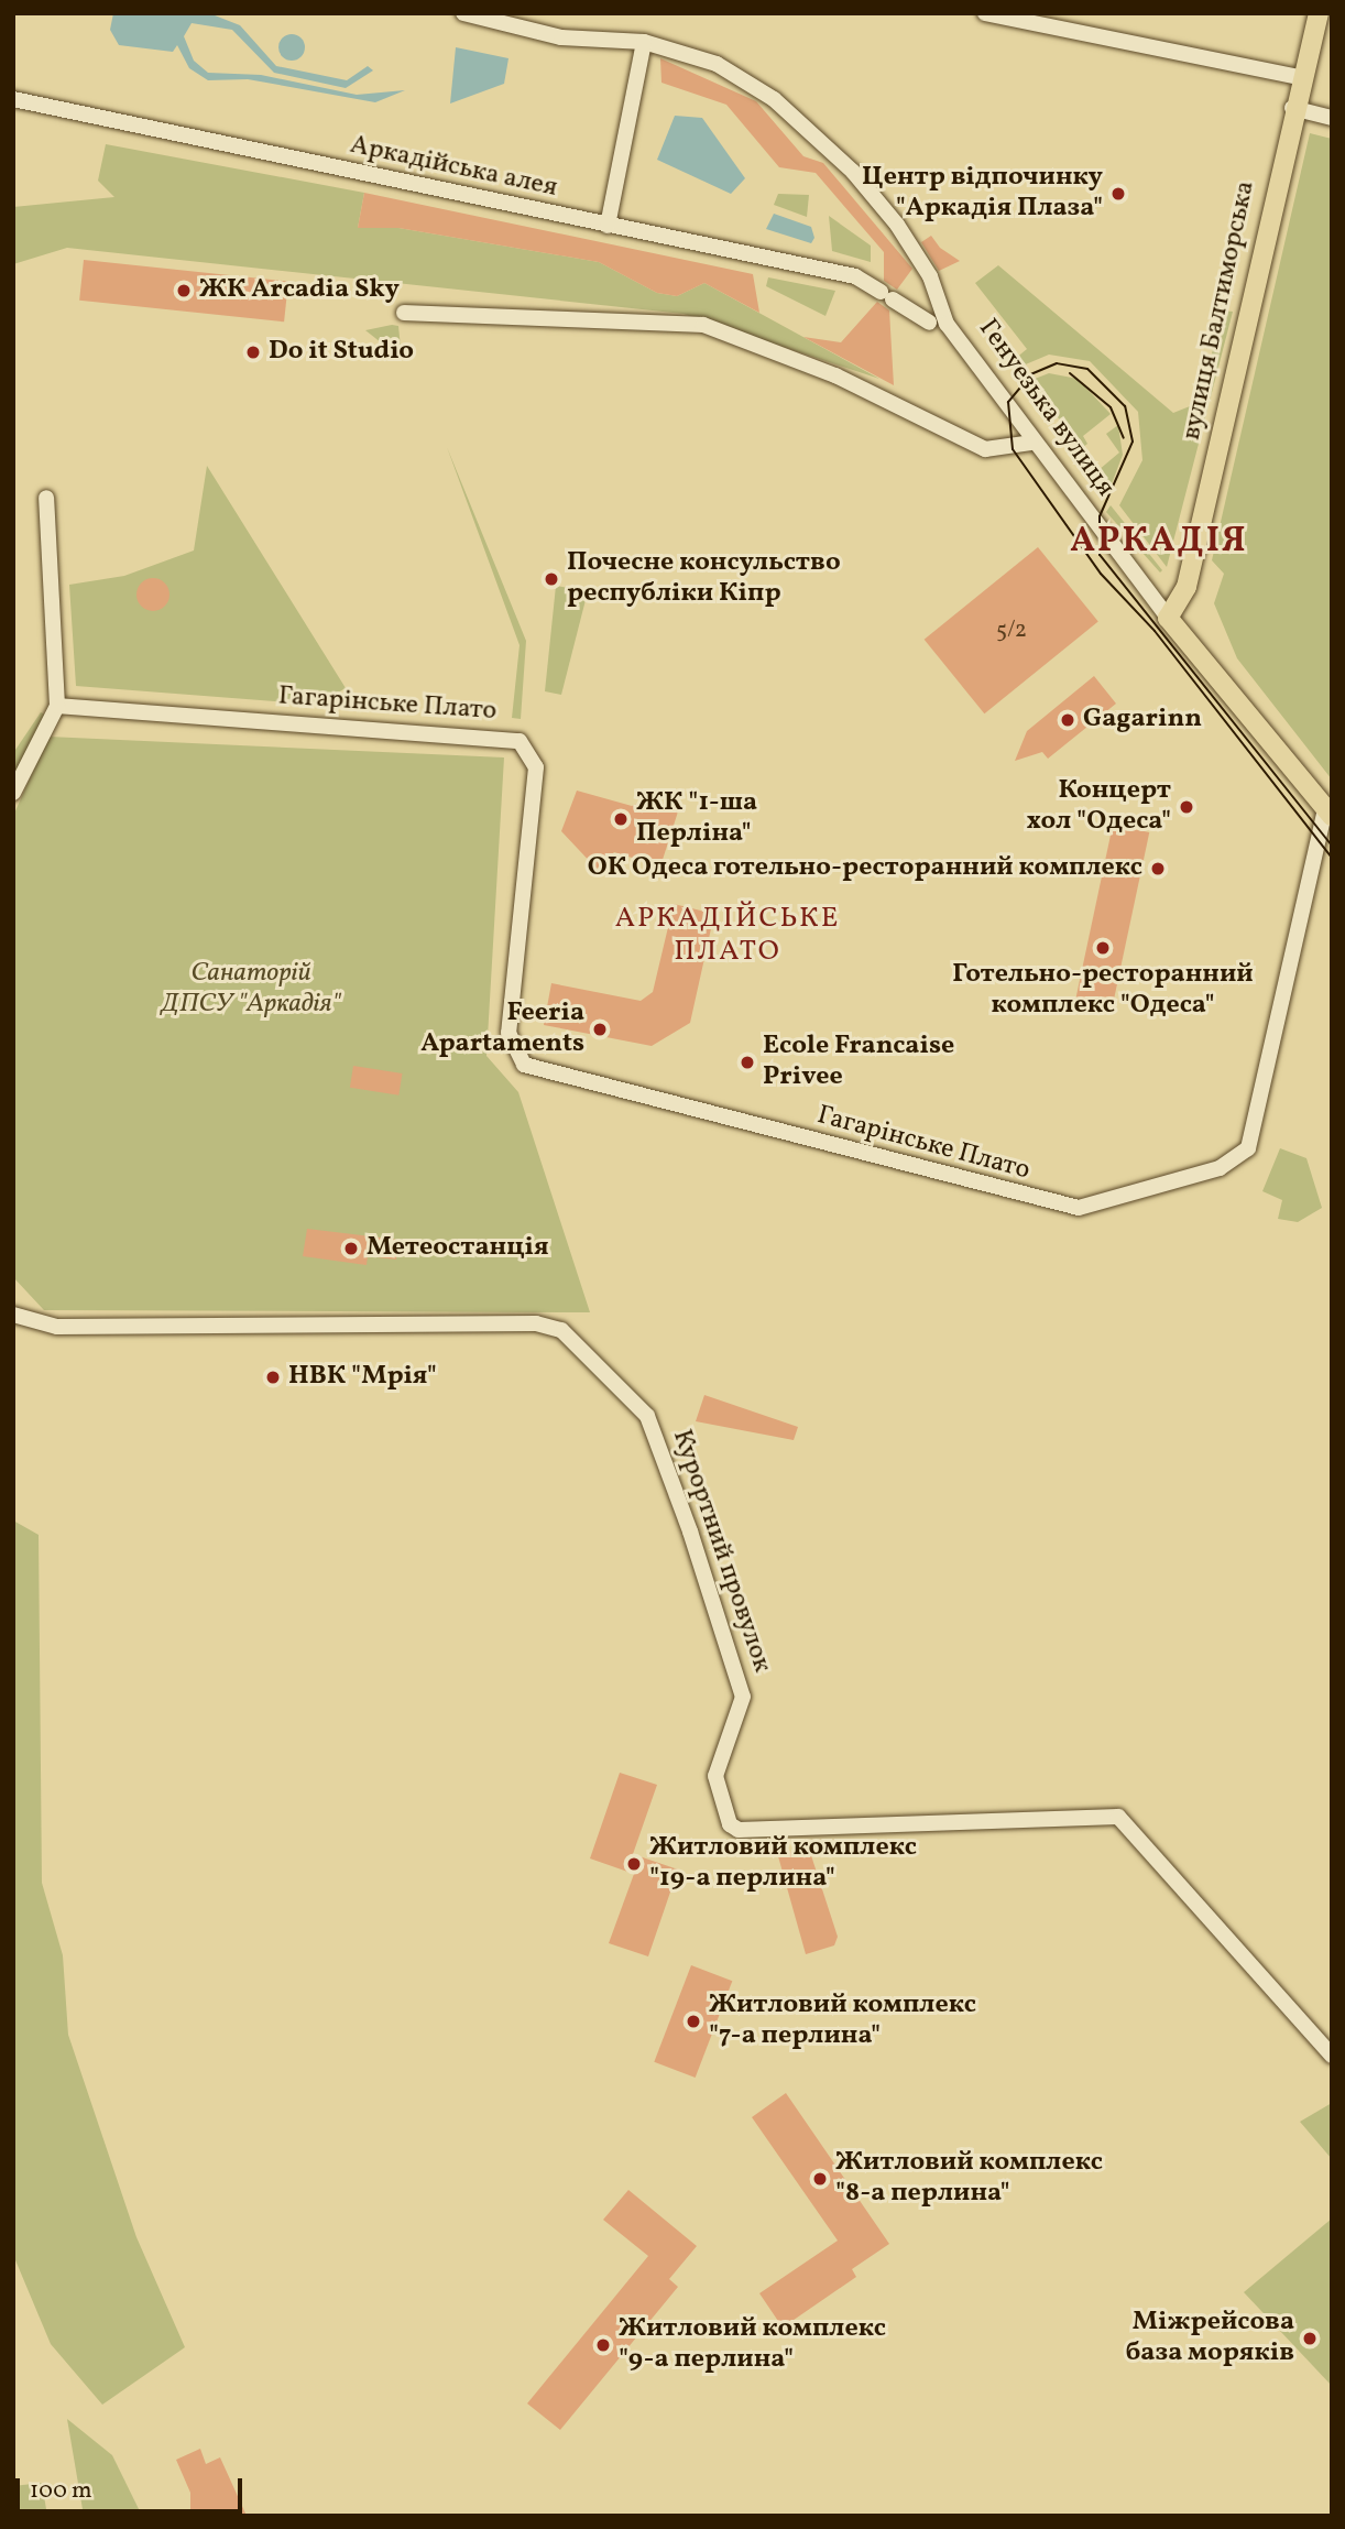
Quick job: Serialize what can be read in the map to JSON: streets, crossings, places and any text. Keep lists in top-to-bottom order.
{
  "streets": {
    "main road": ["вулиця Балтиморська", "Генуезька вулиця"],
    "street": ["Аркадійська алея", "Гагарінське Плато", "Курортний провулок"]
  },
  "crossings": [
    ["вулиця Балтиморська", "Генуезька вулиця"],
    ["Генуезька вулиця", "Гагарінське Плато"]
  ],
  "districts": ["АРКАДІЯ", "АРКАДІЙСЬКЕ ПЛАТО"],
  "parks": ["Санаторій ДПСУ \"Аркадія\""],
  "places": [
    "Центр відпочинку \"Аркадія Плаза\"",
    "ЖК Arcadia Sky",
    "Do it Studio",
    "Почесне консульство республіки Кіпр",
    "Gagarinn",
    "Концерт хол \"Одеса\"",
    "ЖК \"1-ша Перліна\"",
    "ОК Одеса готельно-ресторанний комплекс",
    "Готельно-ресторанний комплекс \"Одеса\"",
    "Feeria Apartaments",
    "Ecole Francaise Privee",
    "Метеостанція",
    "НВК \"Мрія\"",
    "Житловий комплекс \"19-а перлина\"",
    "Житловий комплекс \"7-а перлина\"",
    "Житловий комплекс \"8-а перлина\"",
    "Міжрейсова база моряків",
    "Житловий комплекс \"9-а перлина\""
  ],
  "house_numbers": ["5/2"],
  "scale_bar": "100 m"
}
